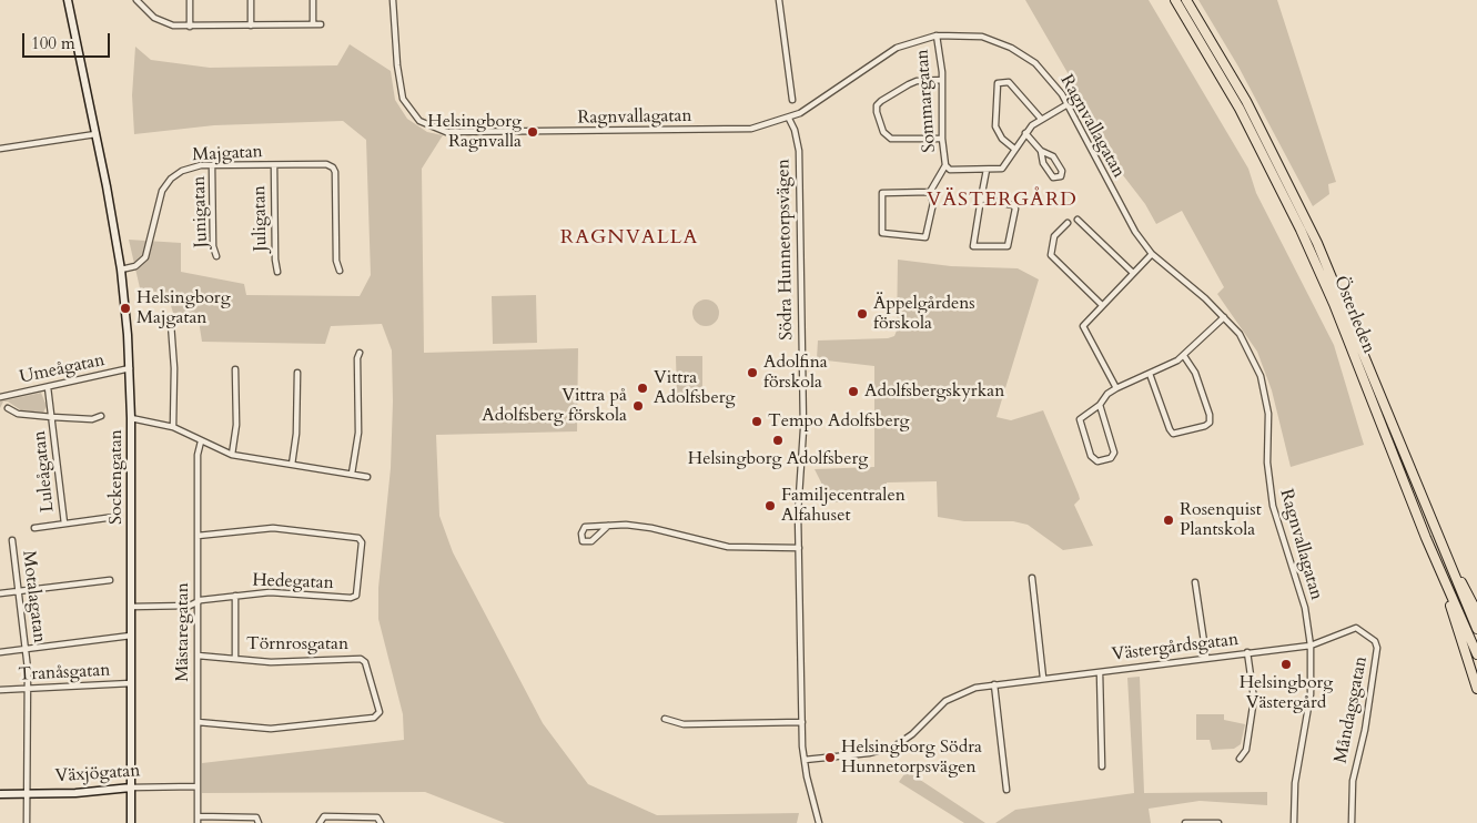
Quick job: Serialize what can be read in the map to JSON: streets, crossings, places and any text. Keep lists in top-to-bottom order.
{
  "streets": {
    "main road": ["Österleden"],
    "street": [
      "Sommargatan",
      "Ragnvallagatan",
      "Majgatan",
      "Junigatan",
      "Juligatan",
      "Södra Hunnetorpsvägen",
      "Umeågatan",
      "Luleågatan",
      "Sockengatan",
      "Hedegatan",
      "Motalagatan",
      "Mästaregatan",
      "Törnrosgatan",
      "Västergårdsgatan",
      "Tranåsgatan",
      "Måndagsgatan",
      "Växjögatan"
    ]
  },
  "crossings": [
    ["Sommargatan", "Ragnvallagatan"],
    ["Ragnvallagatan", "Södra Hunnetorpsvägen"],
    ["Ragnvallagatan", "Västergårdsgatan"],
    ["Ragnvallagatan", "Måndagsgatan"],
    ["Majgatan", "Junigatan"],
    ["Majgatan", "Juligatan"],
    ["Majgatan", "Sockengatan"],
    ["Södra Hunnetorpsvägen", "Västergårdsgatan"],
    ["Umeågatan", "Luleågatan"],
    ["Umeågatan", "Sockengatan"],
    ["Sockengatan", "Hedegatan"],
    ["Sockengatan", "Tranåsgatan"],
    ["Sockengatan", "Växjögatan"],
    ["Hedegatan", "Mästaregatan"],
    ["Motalagatan", "Tranåsgatan"],
    ["Motalagatan", "Växjögatan"],
    ["Mästaregatan", "Törnrosgatan"],
    ["Mästaregatan", "Växjögatan"],
    ["Västergårdsgatan", "Måndagsgatan"]
  ],
  "districts": ["VÄSTERGÅRD", "RAGNVALLA"],
  "places": [
    "Helsingborg Ragnvalla",
    "Helsingborg Majgatan",
    "Äppelgårdens förskola",
    "Adolfina förskola",
    "Vittra Adolfsberg",
    "Adolfsbergskyrkan",
    "Vittra på Adolfsberg förskola",
    "Tempo Adolfsberg",
    "Helsingborg Adolfsberg",
    "Familjecentralen Alfahuset",
    "Rosenquist Plantskola",
    "Helsingborg Västergård",
    "Helsingborg Södra Hunnetorpsvägen"
  ],
  "scale_bar": "100 m"
}
